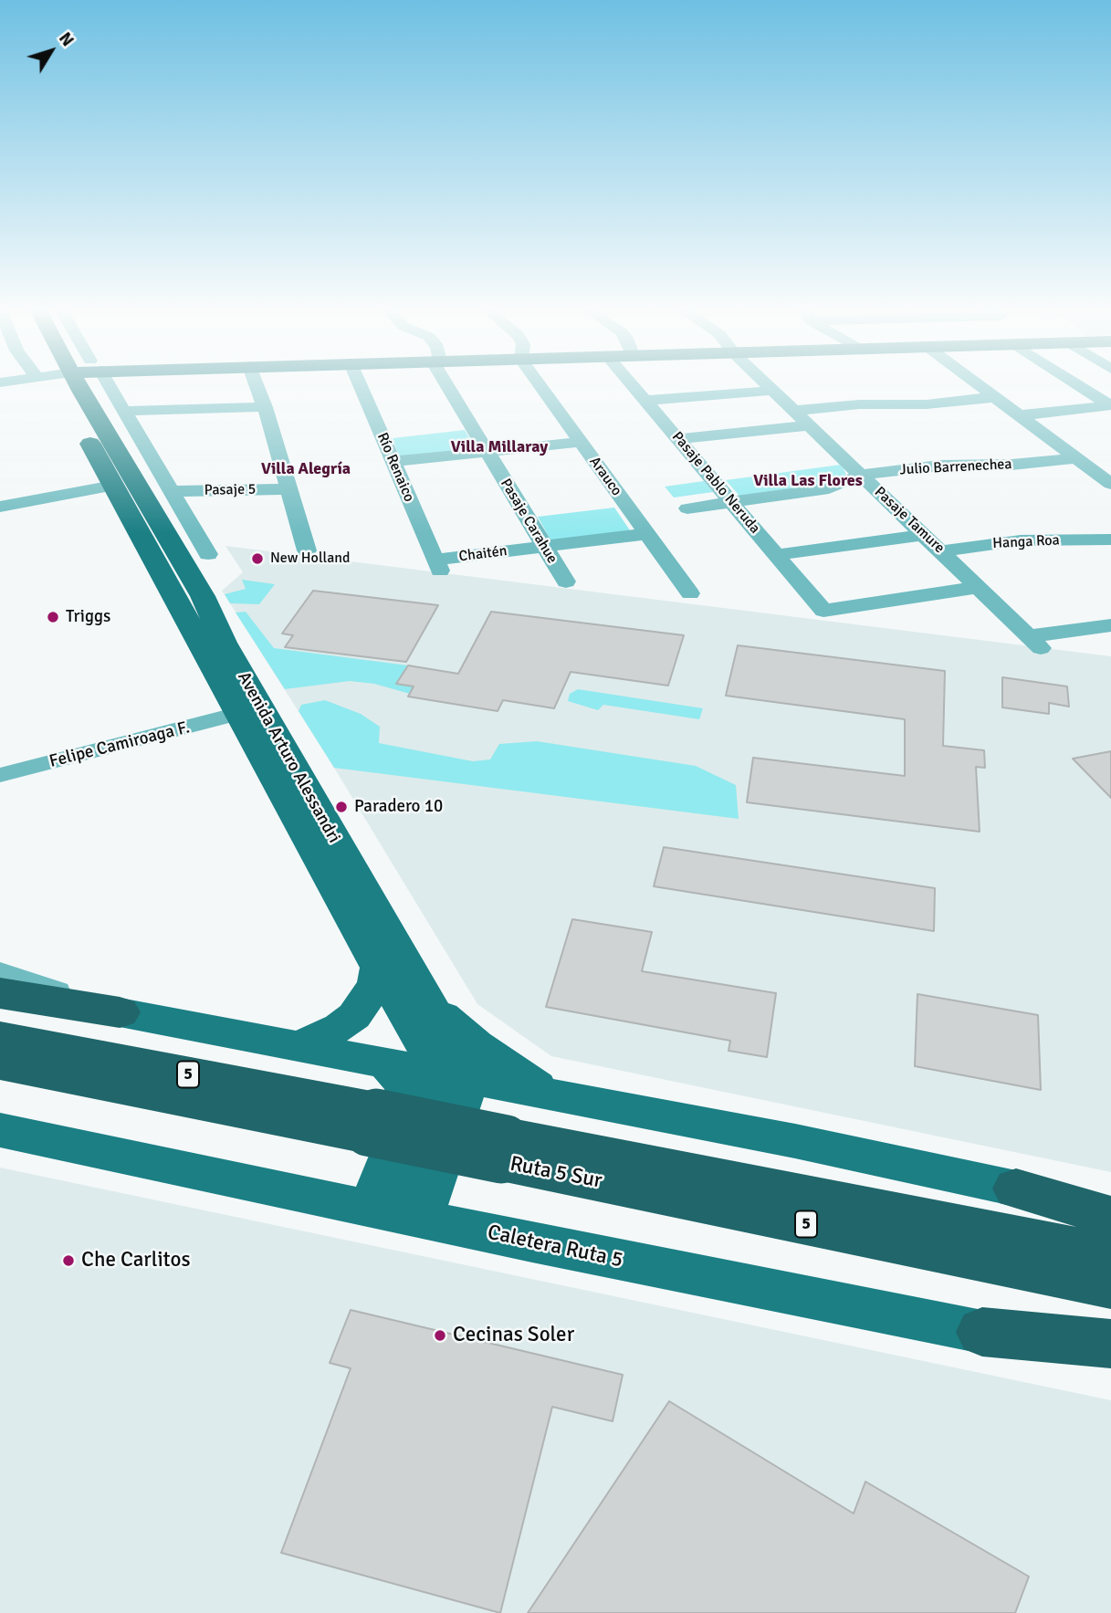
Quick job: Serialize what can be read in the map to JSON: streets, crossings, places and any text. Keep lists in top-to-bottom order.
{
  "streets": {
    "highway": ["5", "Ruta 5 Sur"],
    "main road": ["Avenida Arturo Alessandri", "Caletera Ruta 5"],
    "street": [
      "Río Renaico",
      "Julio Barrenechea",
      "Arauco",
      "Pasaje Pablo Neruda",
      "Pasaje 5",
      "Pasaje Tamure",
      "Pasaje Carahue",
      "Hanga Roa",
      "Chaitén",
      "Felipe Camiroaga F."
    ]
  },
  "crossings": [
    ["Río Renaico", "Chaitén"],
    ["Julio Barrenechea", "Pasaje Pablo Neruda"],
    ["Julio Barrenechea", "Pasaje Tamure"],
    ["Arauco", "Chaitén"],
    ["Pasaje Pablo Neruda", "Pasaje Tamure"],
    ["Pasaje 5", "Avenida Arturo Alessandri"],
    ["Pasaje Tamure", "Hanga Roa"],
    ["Pasaje Carahue", "Chaitén"],
    ["Felipe Camiroaga F.", "Avenida Arturo Alessandri"]
  ],
  "districts": ["Villa Millaray", "Villa Alegría", "Villa Las Flores"],
  "places": [
    "New Holland",
    "Triggs",
    "Paradero 10",
    "Che Carlitos",
    "Cecinas Soler"
  ],
  "north": "top right"
}
